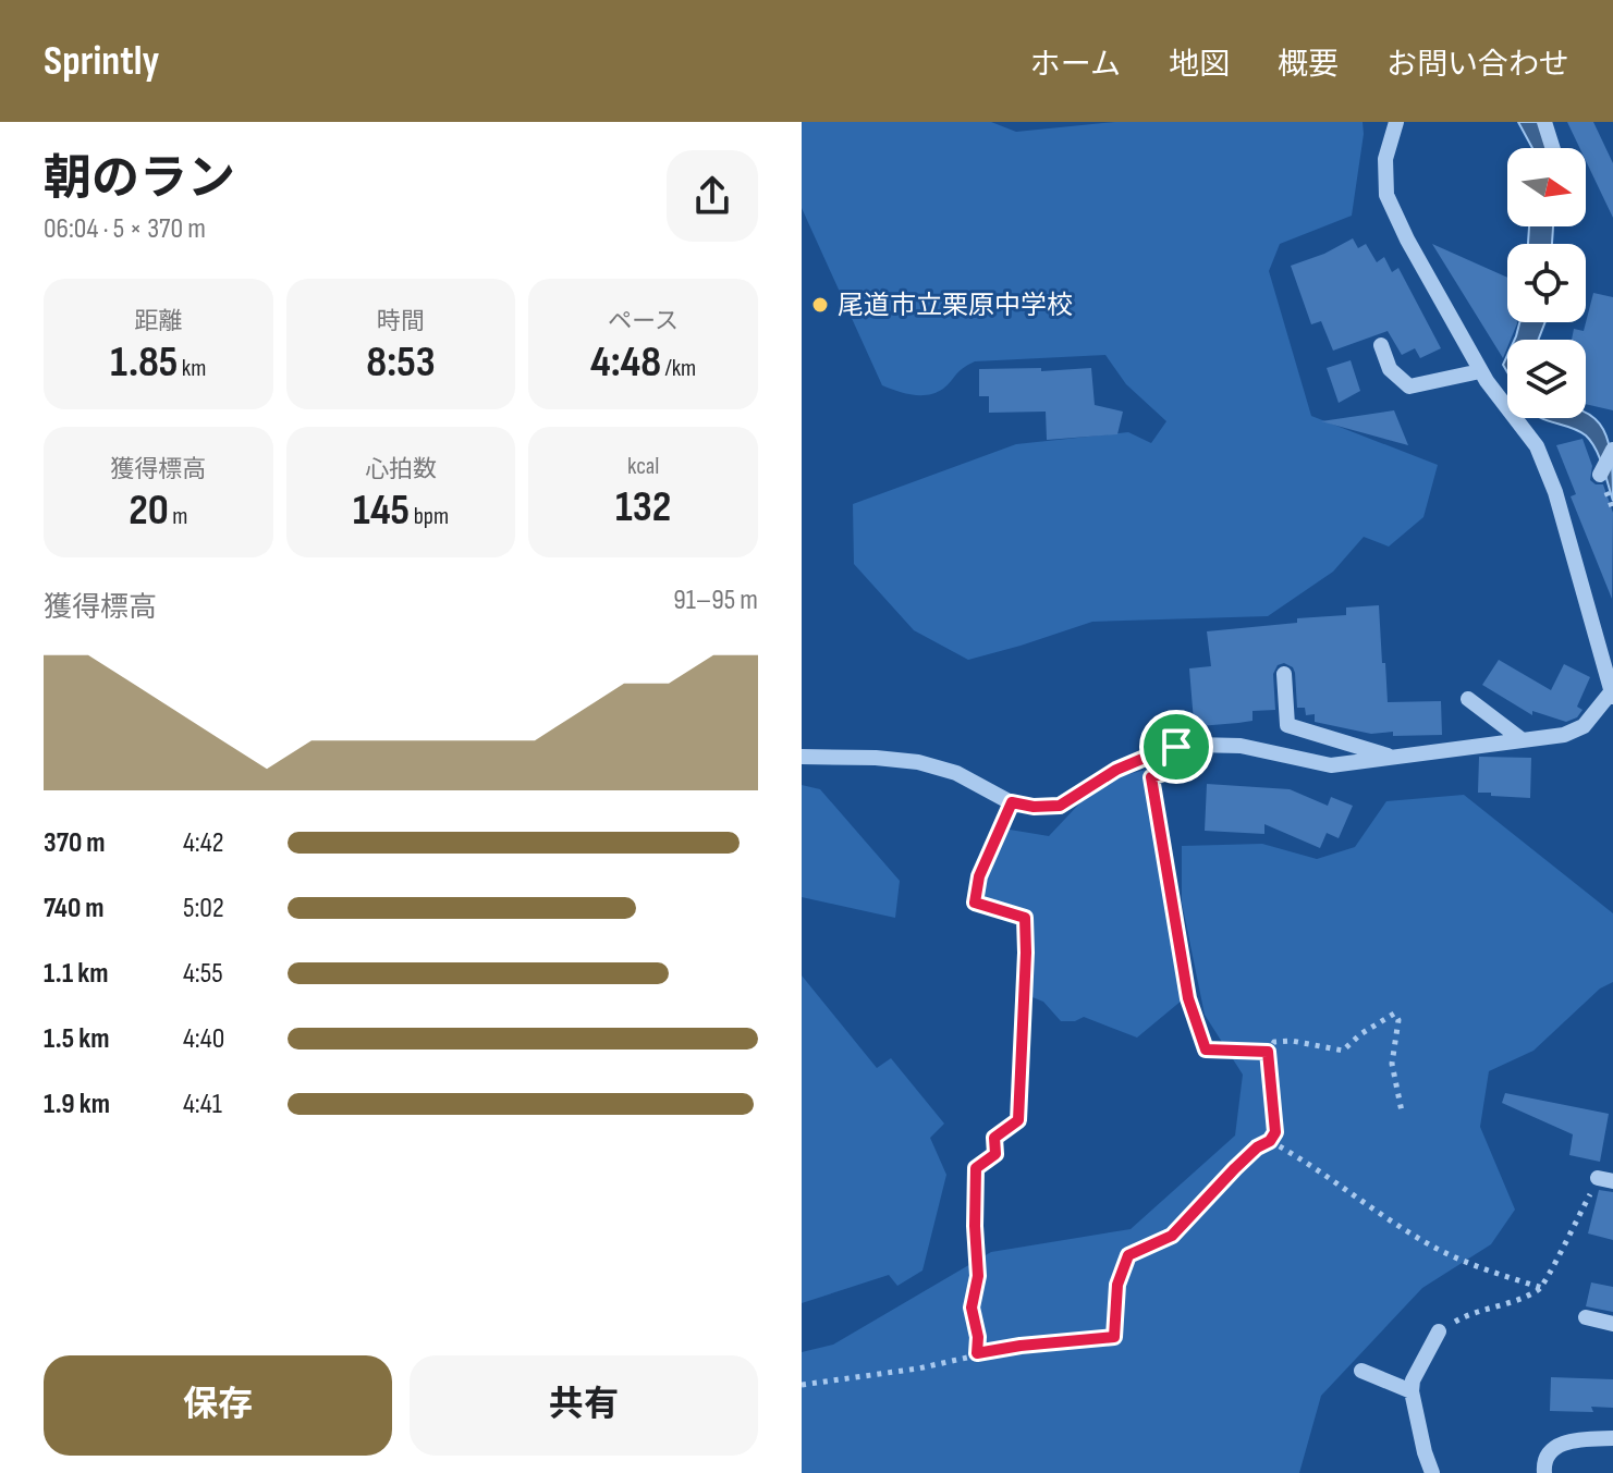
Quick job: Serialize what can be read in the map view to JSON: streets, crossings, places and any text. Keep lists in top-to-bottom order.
{
  "places": ["尾道市立栗原中学校"],
  "north": "right",
  "page": {
    "header": "Sprintly",
    "nav": [
      "ホーム",
      "地図",
      "概要",
      "お問い合わせ"
    ],
    "heading": ["朝のラン", "06:04 · 5 × 370 m"],
    "stats": [
      ["距離", "1.85 km"],
      ["時間", "8:53"],
      ["ペース", "4:48 /km"],
      ["獲得標高", "20 m"],
      ["心拍数", "145 bpm"],
      ["kcal", "132"]
    ],
    "chart": ["獲得標高", "91–95 m"],
    "list": [
      {
        "name": "370 m",
        "note": "4:42"
      },
      {
        "name": "740 m",
        "note": "5:02"
      },
      {
        "name": "1.1 km",
        "note": "4:55"
      },
      {
        "name": "1.5 km",
        "note": "4:40"
      },
      {
        "name": "1.9 km",
        "note": "4:41"
      }
    ],
    "buttons": ["保存", "共有"]
  }
}
